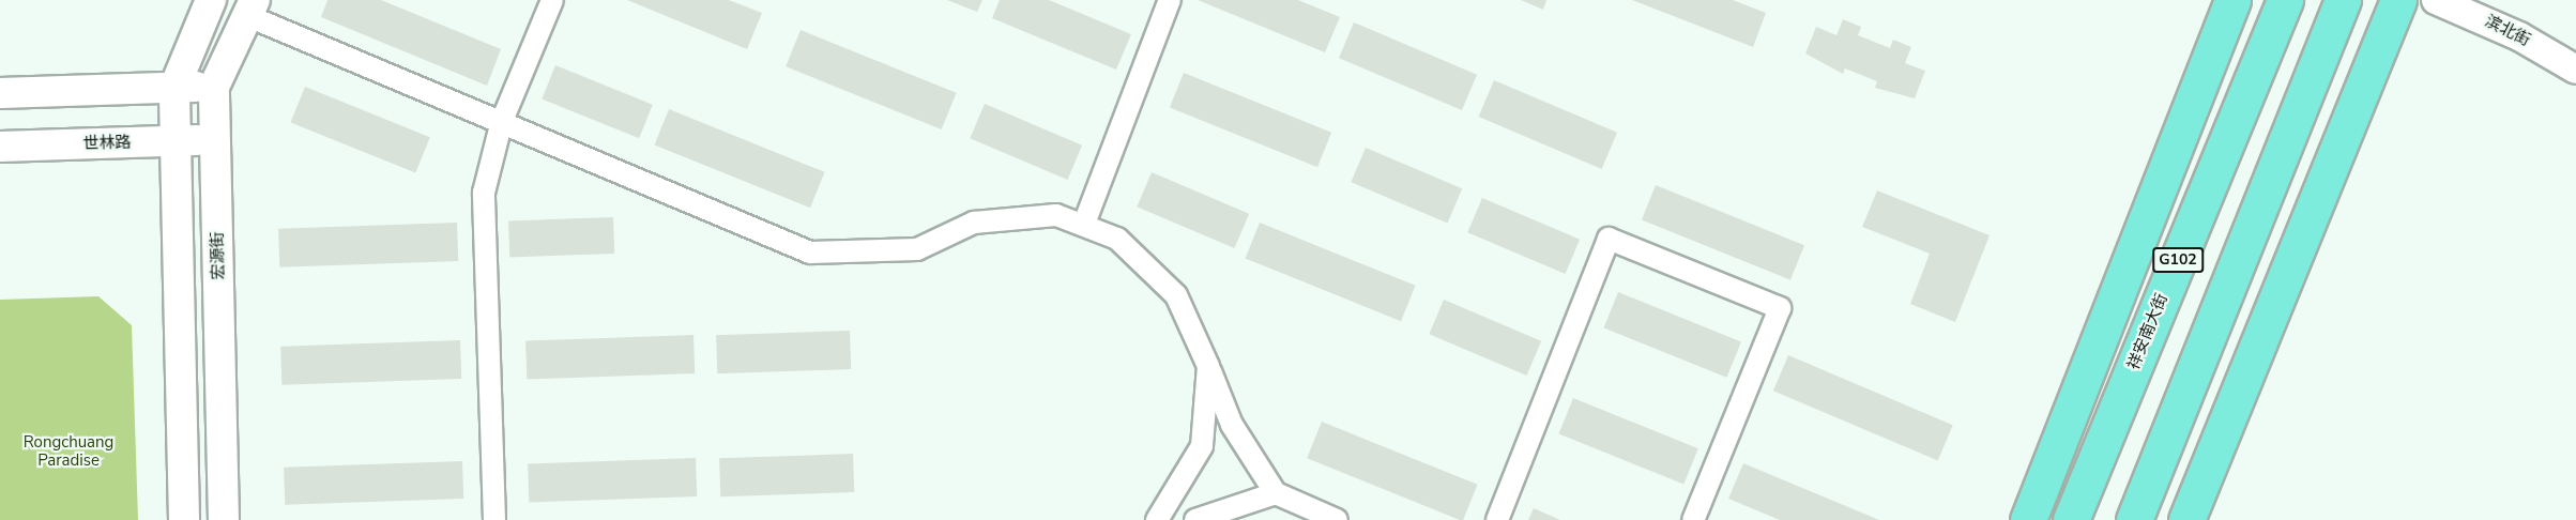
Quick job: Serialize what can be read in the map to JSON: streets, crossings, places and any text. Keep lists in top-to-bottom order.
{
  "streets": {
    "highway": ["G102", "祥安南大街"],
    "main road": ["世林路", "宏源街"],
    "street": ["滨北街"]
  },
  "crossings": [
    ["世林路", "宏源街"]
  ],
  "parks": ["Rongchuang Paradise"]
}
